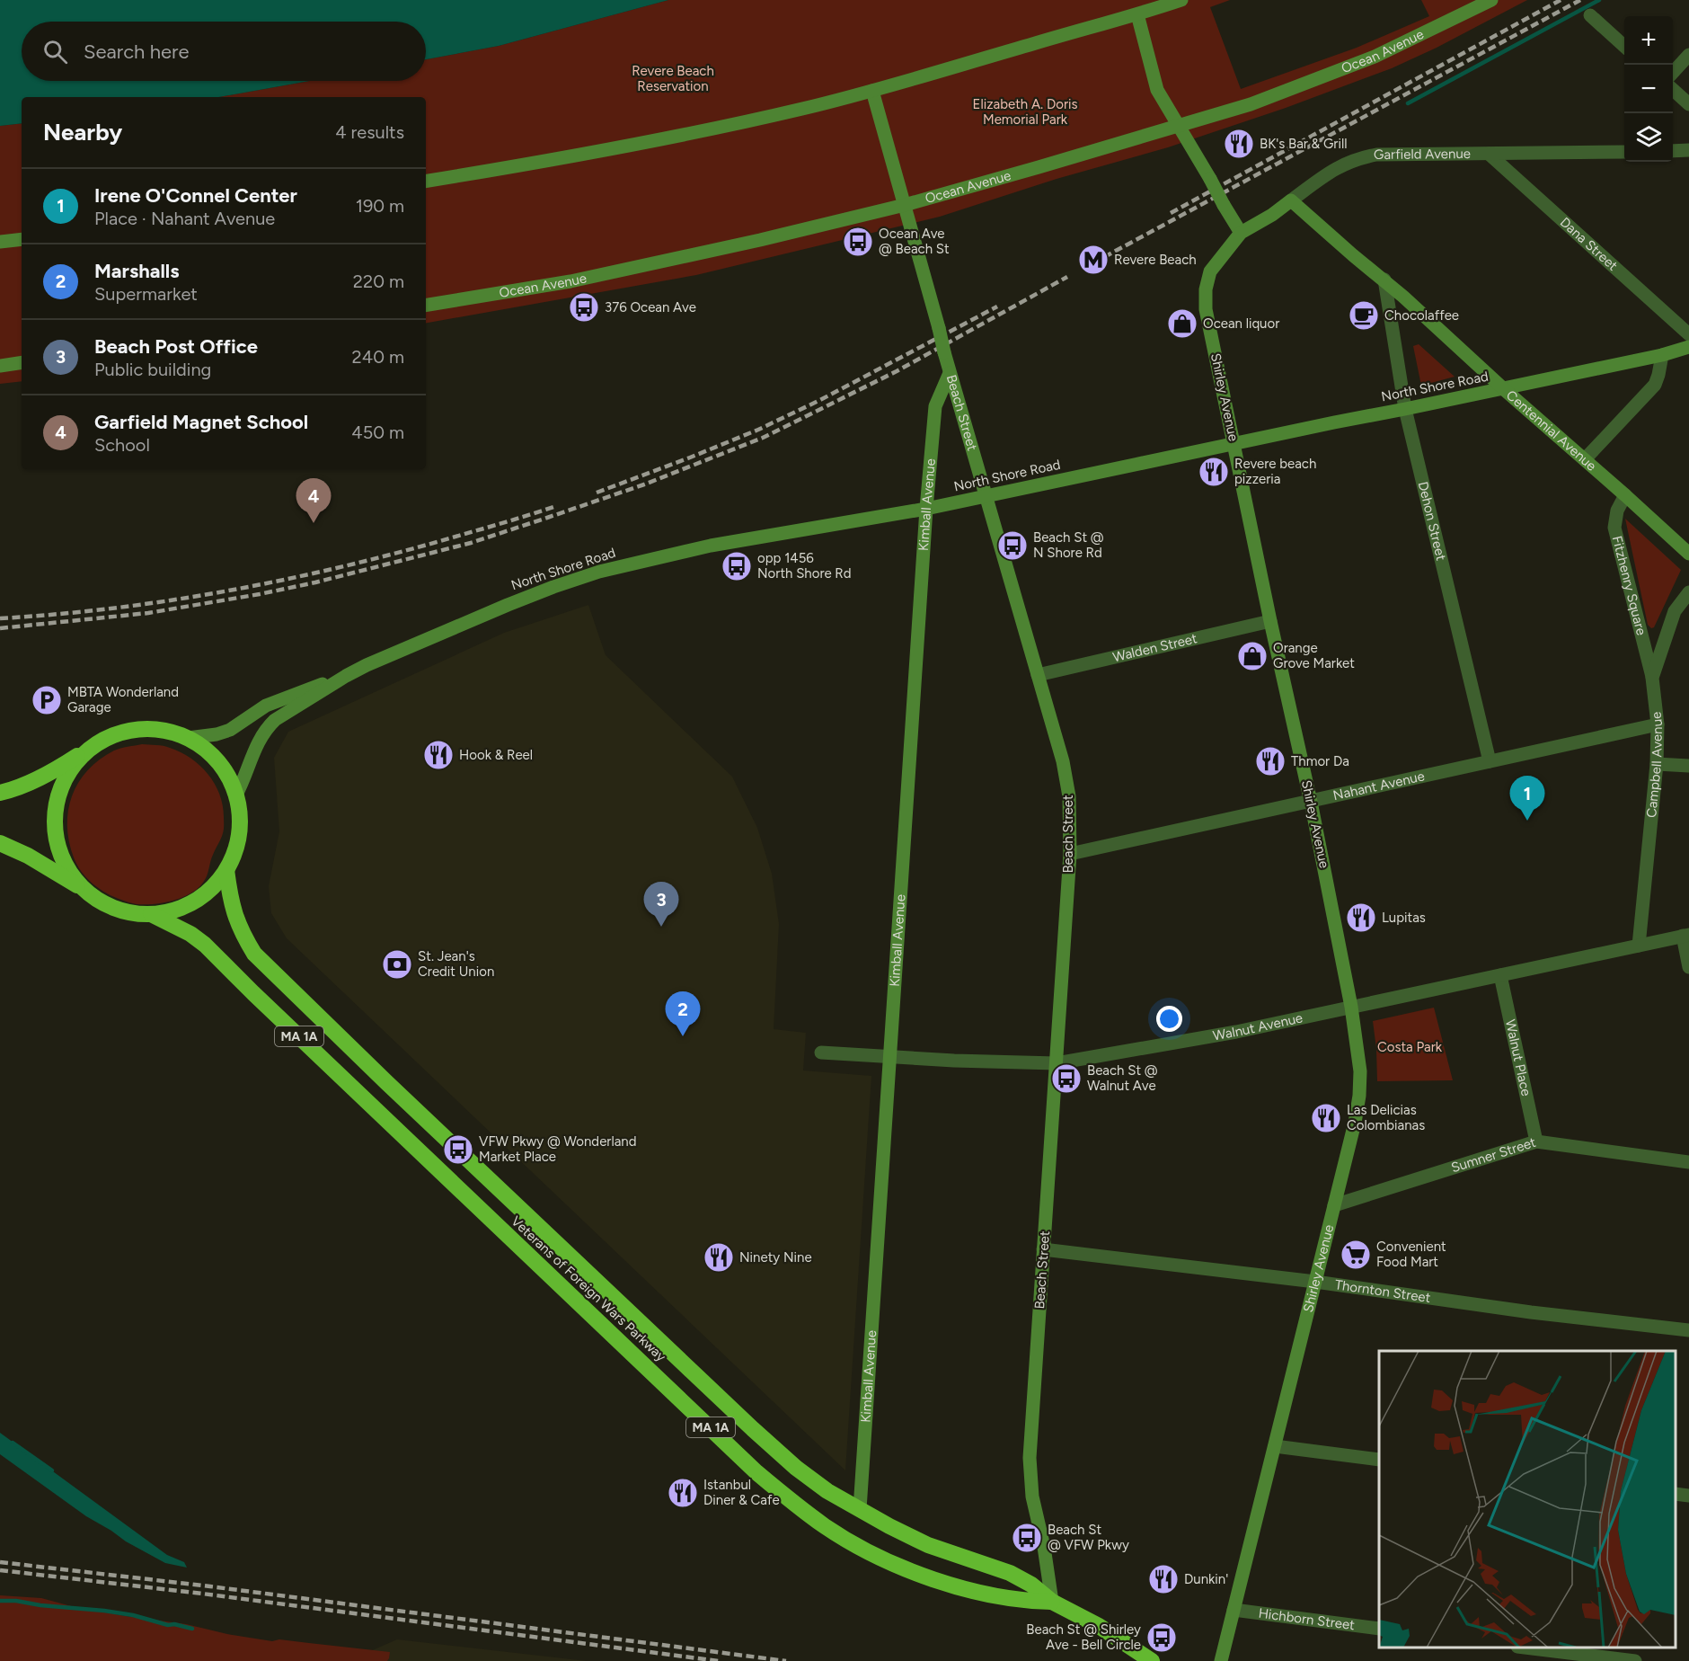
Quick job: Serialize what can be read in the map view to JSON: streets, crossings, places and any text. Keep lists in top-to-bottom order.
{
  "streets": {
    "highway": ["MA 1A", "Veterans of Foreign Wars Parkway"],
    "main road": [
      "Ocean Avenue",
      "Garfield Avenue",
      "North Shore Road",
      "Shirley Avenue",
      "Beach Street",
      "Centennial Avenue",
      "Kimball Avenue"
    ],
    "street": [
      "Dana Street",
      "Dehon Street",
      "Fitzhenry Square",
      "Walden Street",
      "Campbell Avenue",
      "Nahant Avenue",
      "Walnut Avenue",
      "Walnut Place",
      "Sumner Street",
      "Thornton Street",
      "Hichborn Street"
    ]
  },
  "crossings": [
    ["Ocean Avenue", "Beach Street"],
    ["Garfield Avenue", "Dana Street"],
    ["Garfield Avenue", "Shirley Avenue"],
    ["Garfield Avenue", "Centennial Avenue"],
    ["North Shore Road", "Shirley Avenue"],
    ["North Shore Road", "Beach Street"],
    ["North Shore Road", "Centennial Avenue"],
    ["North Shore Road", "Kimball Avenue"],
    ["North Shore Road", "Dehon Street"],
    ["North Shore Road", "MA 1A"],
    ["North Shore Road", "Veterans of Foreign Wars Parkway"],
    ["Shirley Avenue", "Walden Street"],
    ["Shirley Avenue", "Nahant Avenue"],
    ["Shirley Avenue", "Walnut Avenue"],
    ["Shirley Avenue", "Sumner Street"],
    ["Shirley Avenue", "Thornton Street"],
    ["Shirley Avenue", "Hichborn Street"],
    ["Beach Street", "Kimball Avenue"],
    ["Beach Street", "Walden Street"],
    ["Beach Street", "Nahant Avenue"],
    ["Beach Street", "Walnut Avenue"],
    ["Beach Street", "Veterans of Foreign Wars Parkway"],
    ["Beach Street", "Thornton Street"],
    ["Centennial Avenue", "Dehon Street"],
    ["Centennial Avenue", "Fitzhenry Square"],
    ["Kimball Avenue", "Walnut Avenue"],
    ["Kimball Avenue", "Veterans of Foreign Wars Parkway"],
    ["Dehon Street", "Nahant Avenue"],
    ["Fitzhenry Square", "Campbell Avenue"],
    ["Campbell Avenue", "Nahant Avenue"],
    ["Campbell Avenue", "Walnut Avenue"],
    ["Walnut Avenue", "Walnut Place"],
    ["MA 1A", "Veterans of Foreign Wars Parkway"],
    ["Walnut Place", "Sumner Street"]
  ],
  "parks": ["Revere Beach Reservation", "Elizabeth A. Doris Memorial Park", "Costa Park"],
  "places": {
    "restaurant": [
      "BK's Bar & Grill",
      "Revere beach pizzeria",
      "Hook & Reel",
      "Thmor Da",
      "Lupitas",
      "Las Delicias Colombianas",
      "Ninety Nine",
      "Istanbul Diner & Cafe",
      "Dunkin'"
    ],
    "bus stop": [
      "Ocean Ave @ Beach St",
      "376 Ocean Ave",
      "Beach St @ N Shore Rd",
      "opp 1456 North Shore Rd",
      "Beach St @ Walnut Ave",
      "VFW Pkwy @ Wonderland Market Place",
      "Beach St @ VFW Pkwy",
      "Beach St @ Shirley Ave - Bell Circle"
    ],
    "metro station": ["Revere Beach"],
    "cafe": ["Chocolaffee"],
    "shop": ["Ocean liquor", "Orange Grove Market"],
    "parking": ["MBTA Wonderland Garage"],
    "bank": ["St. Jean's Credit Union"],
    "supermarket": ["Convenient Food Mart"]
  },
  "page": {
    "map_buttons": ["+", "−"],
    "search": "Search here",
    "heading": ["Nearby", "4 results"],
    "list": [
      {
        "mark": "1",
        "name": "Irene O'Connel Center",
        "note": "Place · Nahant Avenue",
        "value": "190 m"
      },
      {
        "mark": "2",
        "name": "Marshalls",
        "note": "Supermarket",
        "value": "220 m"
      },
      {
        "mark": "3",
        "name": "Beach Post Office",
        "note": "Public building",
        "value": "240 m"
      },
      {
        "mark": "4",
        "name": "Garfield Magnet School",
        "note": "School",
        "value": "450 m"
      }
    ],
    "pins": [
      "4",
      "1",
      "3",
      "2"
    ]
  }
}
